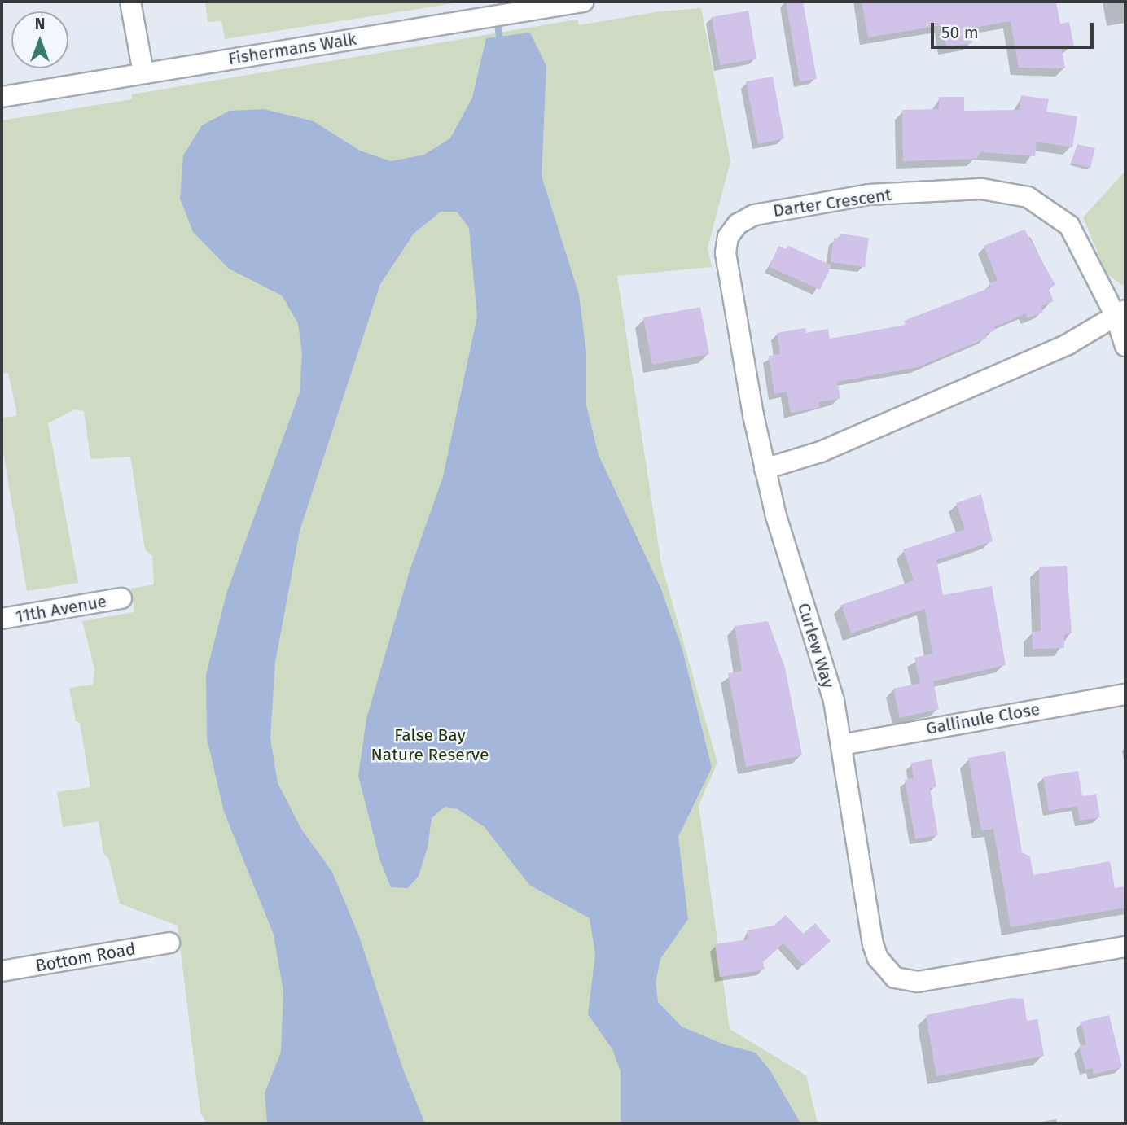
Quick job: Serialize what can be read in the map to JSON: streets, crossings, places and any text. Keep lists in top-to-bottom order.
{
  "streets": {
    "street": [
      "Fishermans Walk",
      "Darter Crescent",
      "11th Avenue",
      "Curlew Way",
      "Gallinule Close",
      "Bottom Road"
    ]
  },
  "crossings": [
    ["Darter Crescent", "Curlew Way"],
    ["Curlew Way", "Gallinule Close"]
  ],
  "parks": ["False Bay Nature Reserve"],
  "scale_bar": "50 m",
  "north": "top"
}
